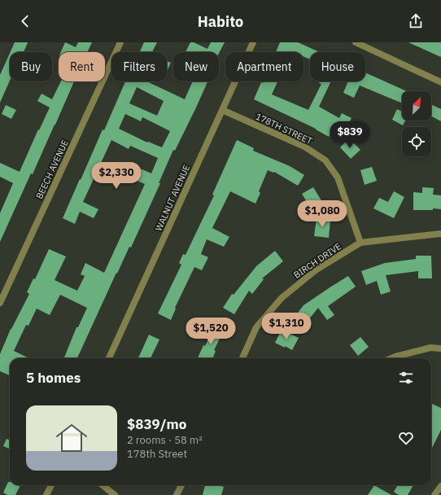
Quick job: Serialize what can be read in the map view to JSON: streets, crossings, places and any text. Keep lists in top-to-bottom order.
{
  "streets": {
    "street": [
      "178TH STREET",
      "BEECH AVENUE",
      "WALNUT AVENUE",
      "BIRCH DRIVE"
    ]
  },
  "crossings": [
    ["178TH STREET", "WALNUT AVENUE"],
    ["178TH STREET", "BIRCH DRIVE"]
  ],
  "north": "top right",
  "page": {
    "header": "Habito",
    "chip": [
      "Buy",
      "Rent",
      "Filters",
      "New",
      "Apartment",
      "House"
    ],
    "price": [
      "$839",
      "$2,330",
      "$1,080",
      "$1,310",
      "$1,520"
    ],
    "heading": "5 homes",
    "list": [
      {
        "name": "$839/mo",
        "note": "2 rooms · 58 m² · 178th Street"
      }
    ]
  }
}
